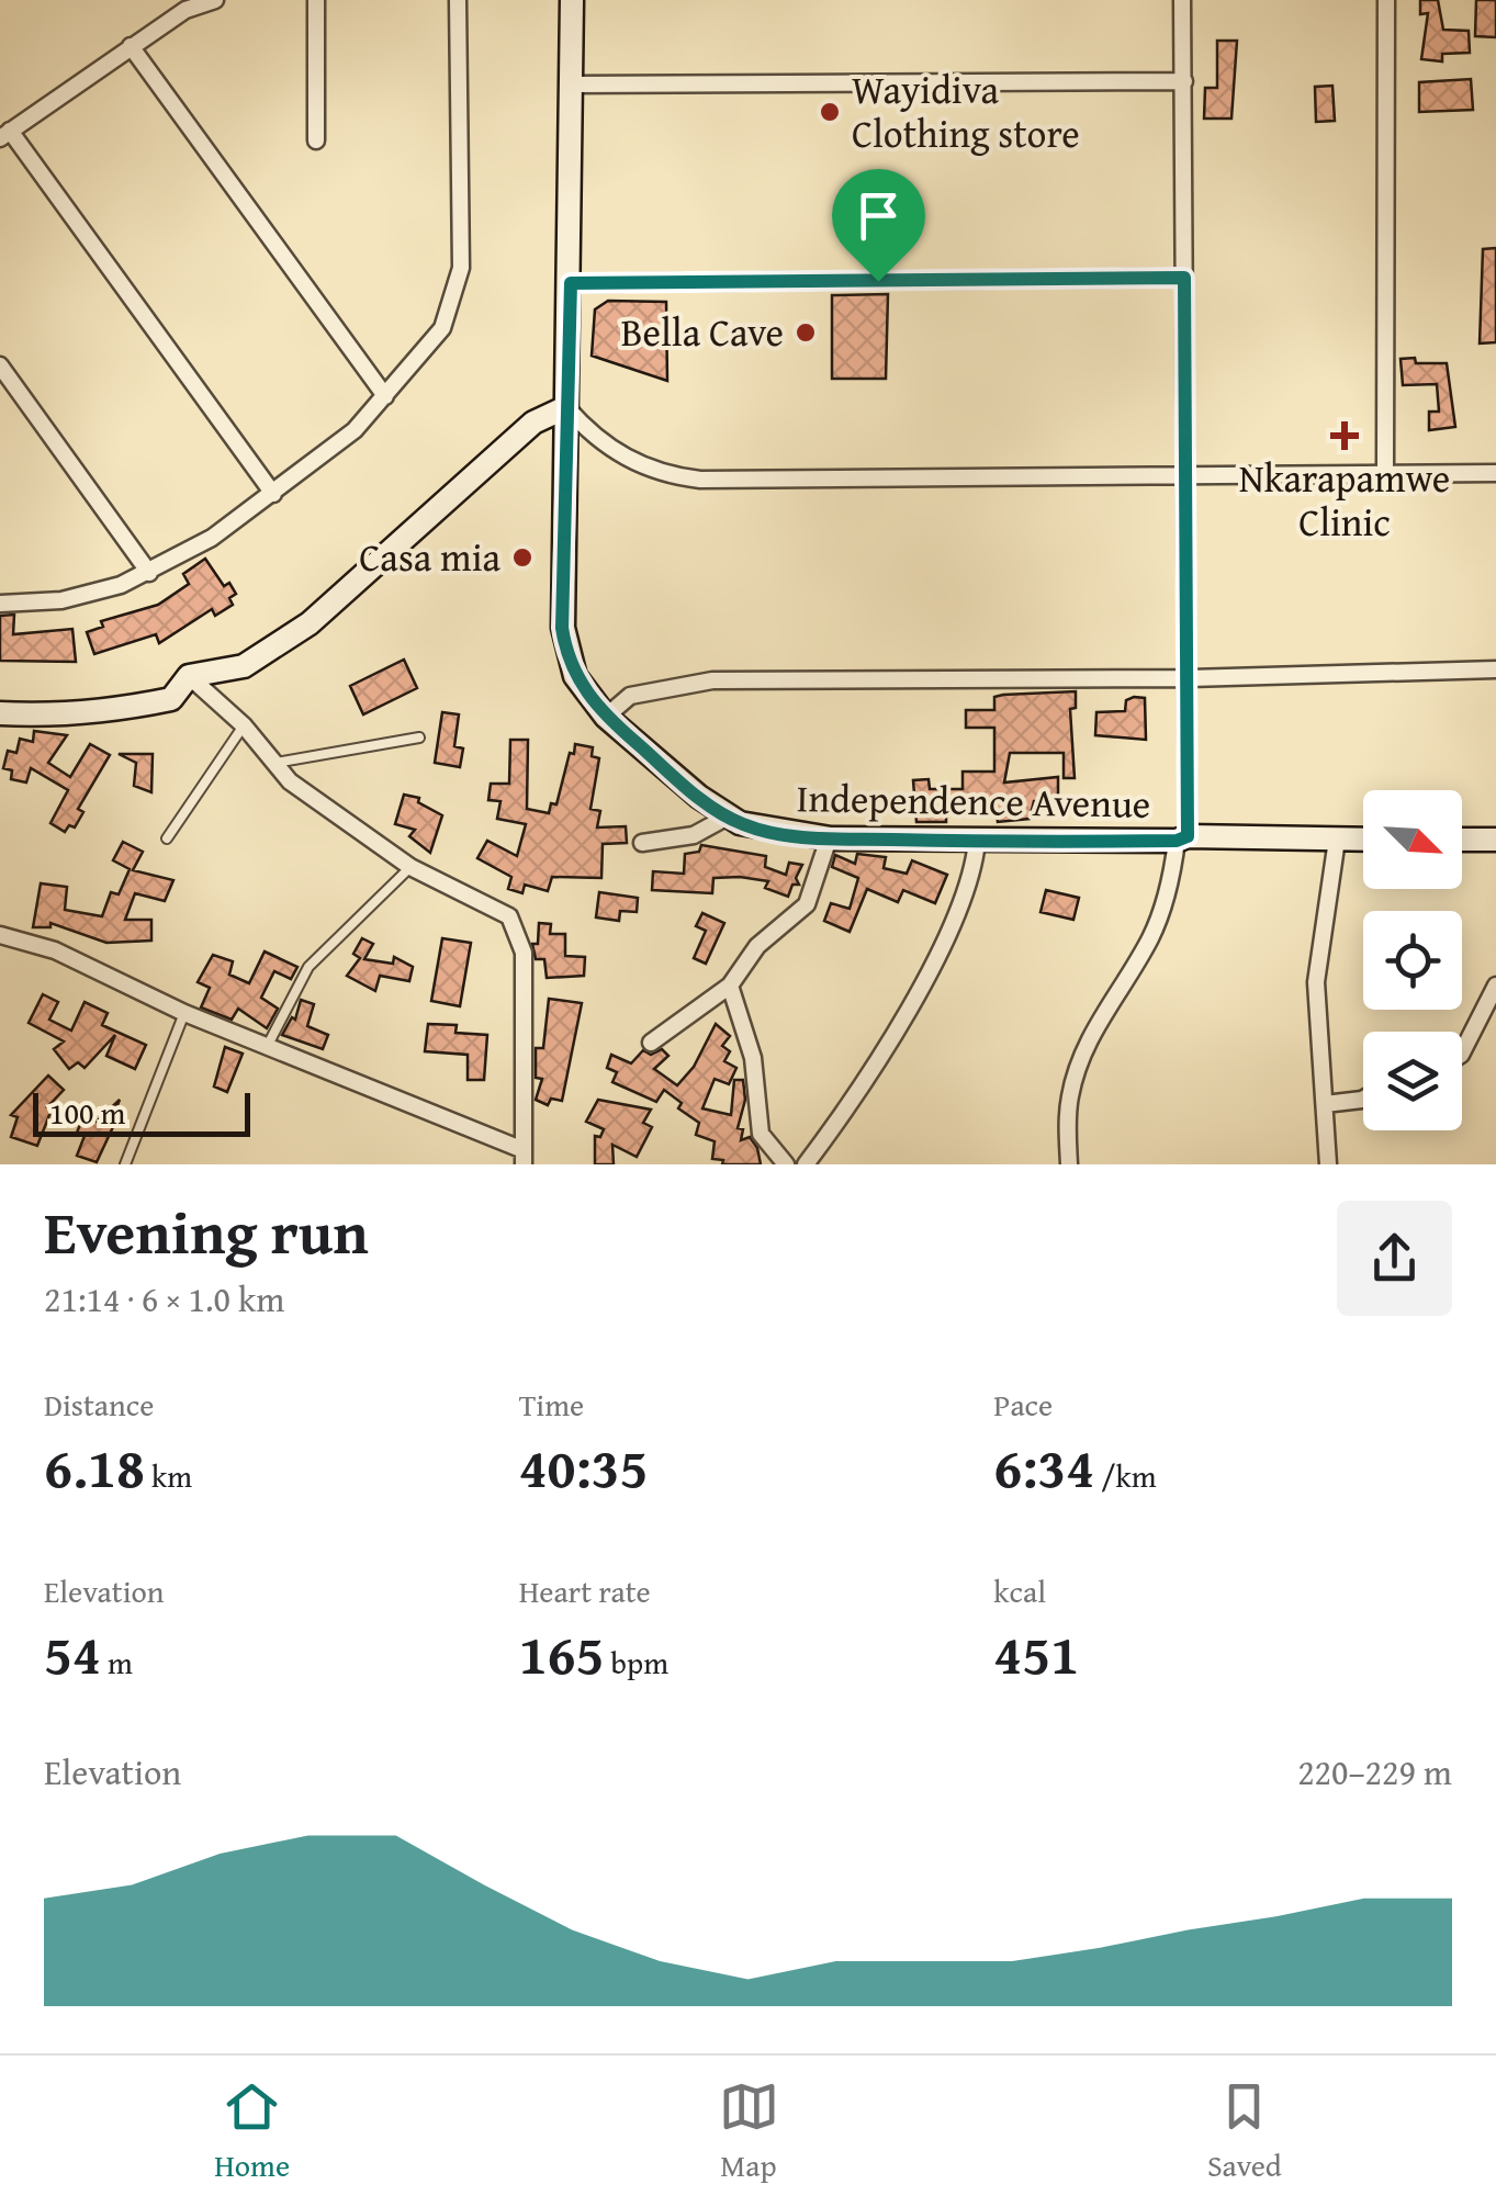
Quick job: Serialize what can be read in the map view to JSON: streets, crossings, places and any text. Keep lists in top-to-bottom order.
{
  "streets": {
    "street": ["Independence Avenue"]
  },
  "places": {
    "other": ["Wayidiva Clothing store", "Bella Cave", "Casa mia"],
    "health": ["Nkarapamwe Clinic"]
  },
  "scale_bar": "100 m",
  "north": "bottom right",
  "page": {
    "scale": "100 m",
    "heading": ["Evening run", "21:14 · 6 × 1.0 km"],
    "stats": [
      ["Distance", "6.18 km"],
      ["Time", "40:35"],
      ["Pace", "6:34 /km"],
      ["Elevation", "54 m"],
      ["Heart rate", "165 bpm"],
      ["kcal", "451"]
    ],
    "chart": ["Elevation", "220–229 m"],
    "tabs": ["Home", "Map", "Saved"]
  }
}
